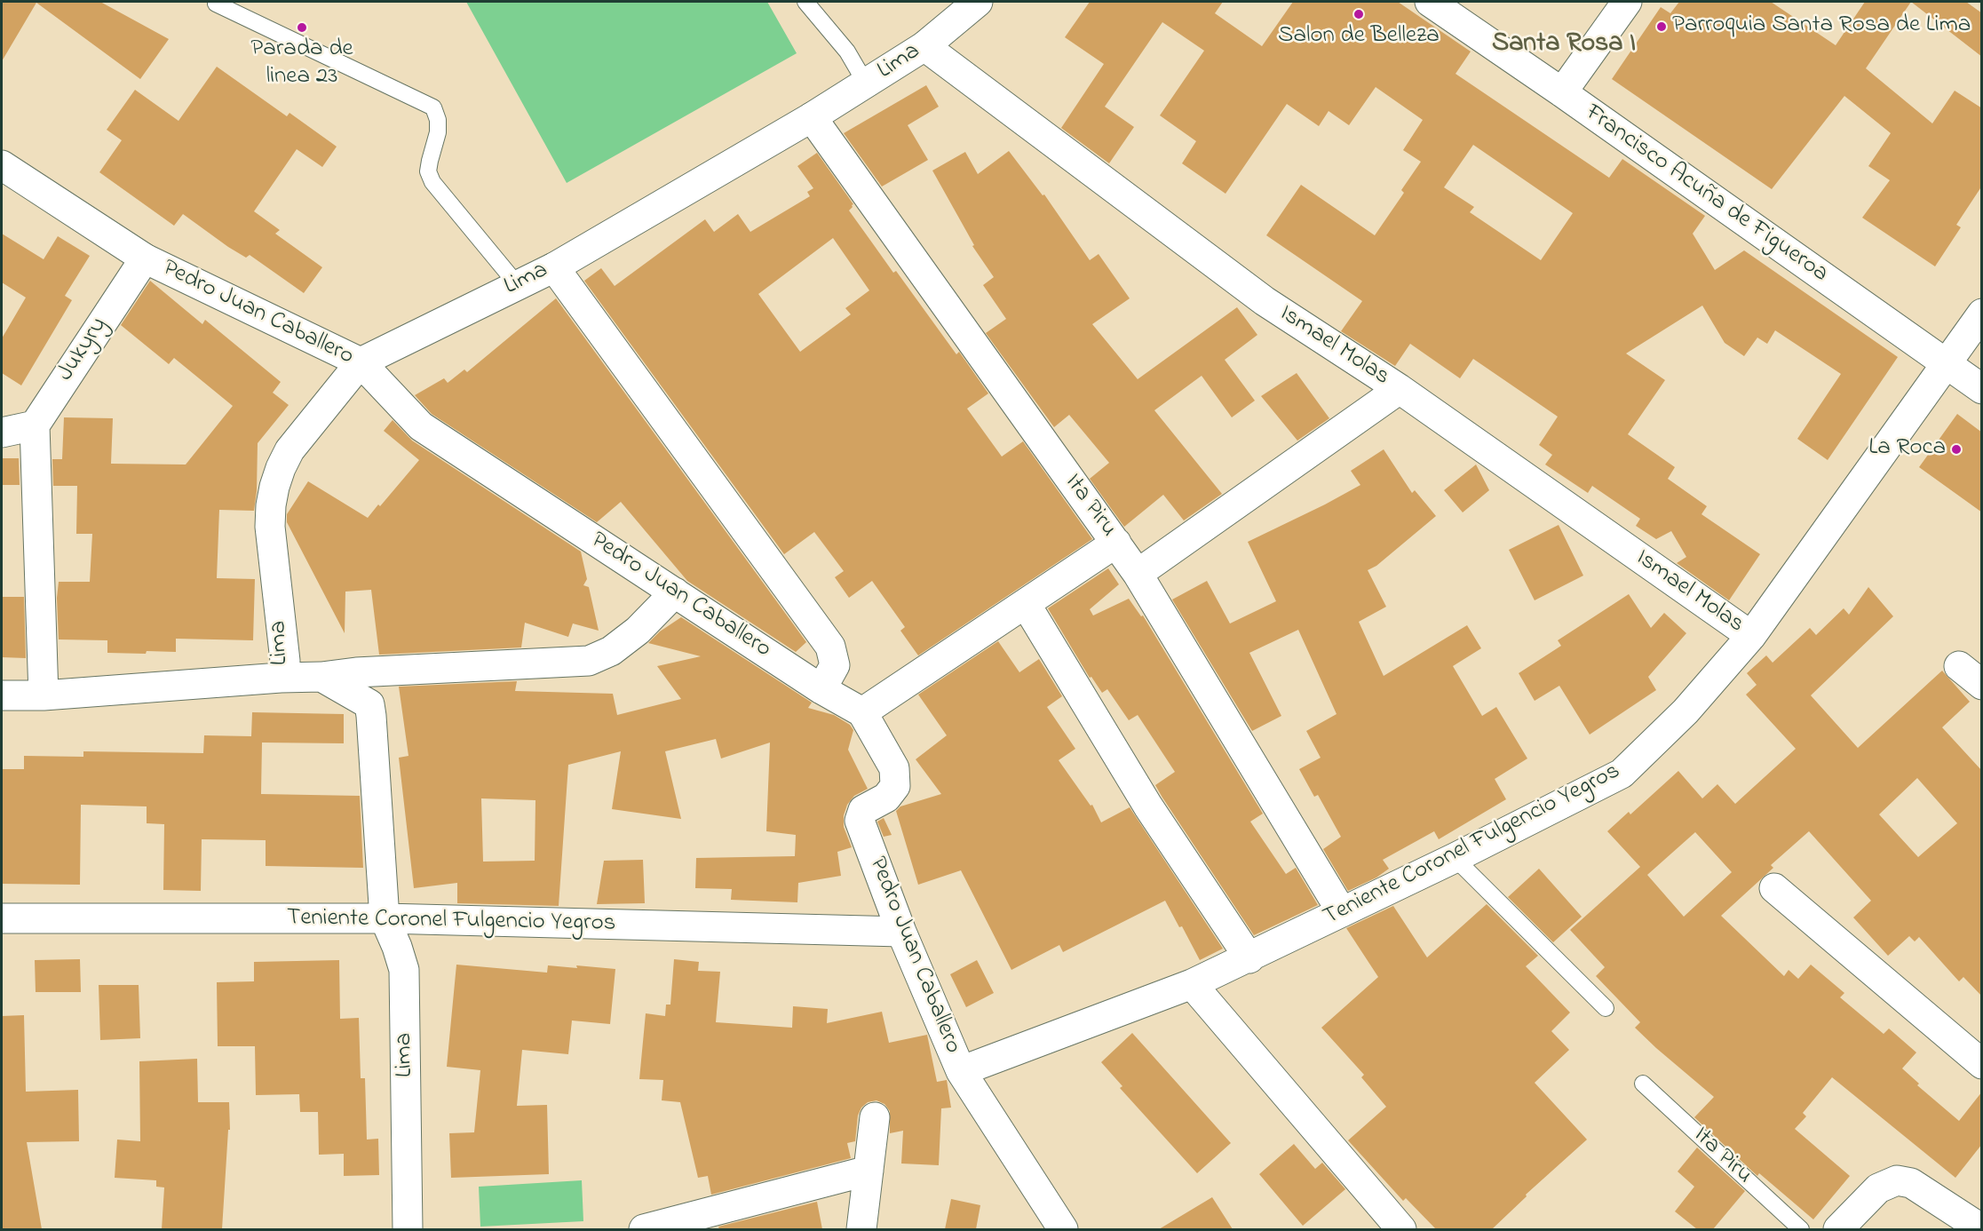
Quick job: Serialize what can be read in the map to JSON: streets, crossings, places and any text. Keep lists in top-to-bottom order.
{
  "streets": {
    "street": [
      "Lima",
      "Francisco Acuña de Figueroa",
      "Pedro Juan Caballero",
      "Ismael Molas",
      "Jukyry",
      "Ita Piru",
      "Teniente Coronel Fulgencio Yegros"
    ]
  },
  "crossings": [
    ["Lima", "Pedro Juan Caballero"],
    ["Lima", "Ismael Molas"],
    ["Lima", "Ita Piru"],
    ["Lima", "Teniente Coronel Fulgencio Yegros"],
    ["Francisco Acuña de Figueroa", "Teniente Coronel Fulgencio Yegros"],
    ["Pedro Juan Caballero", "Jukyry"],
    ["Pedro Juan Caballero", "Teniente Coronel Fulgencio Yegros"],
    ["Ismael Molas", "Teniente Coronel Fulgencio Yegros"],
    ["Ita Piru", "Teniente Coronel Fulgencio Yegros"]
  ],
  "districts": ["Santa Rosa I"],
  "places": [
    "Salon de Belleza",
    "Parroquia Santa Rosa de Lima",
    "Parada de linea 23",
    "La Roca"
  ]
}
